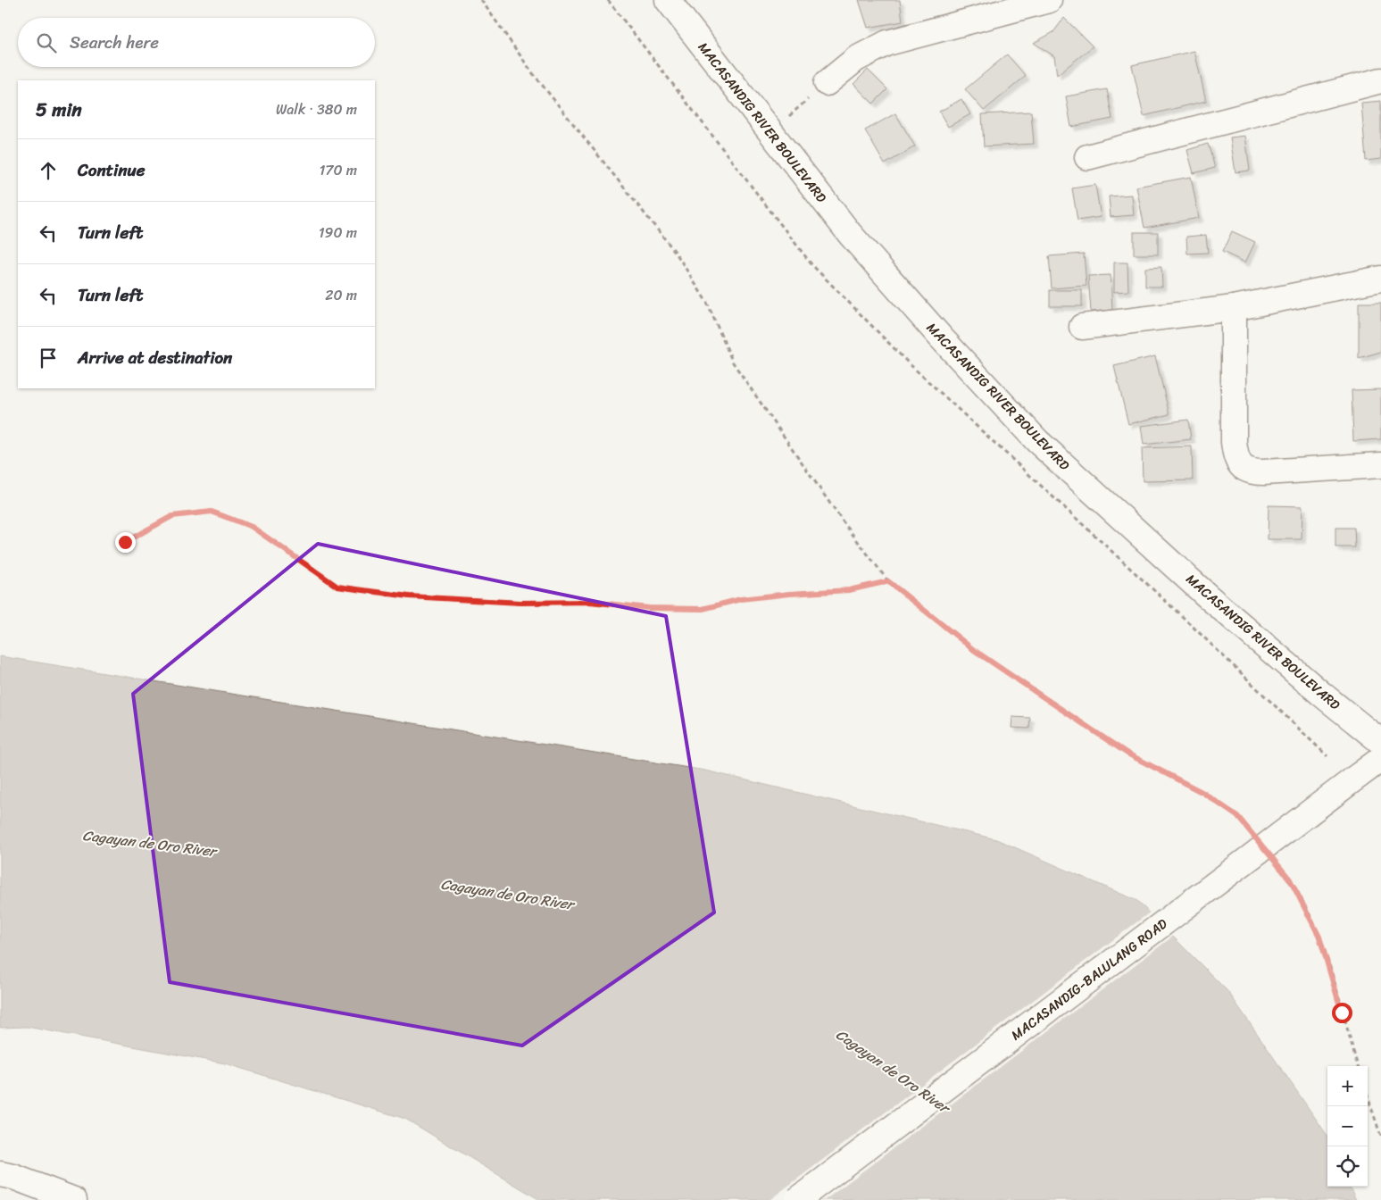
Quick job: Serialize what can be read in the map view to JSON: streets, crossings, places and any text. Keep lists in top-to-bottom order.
{
  "streets": {
    "street": ["MACASANDIG RIVER BOULEVARD", "MACASANDIG-BALULANG ROAD"]
  },
  "water": ["Cagayan de Oro River"],
  "page": {
    "search": "Search here",
    "heading": ["5 min", "Walk · 380 m"],
    "list": [
      ["Continue", "170 m"],
      ["Turn left", "190 m"],
      ["Turn left", "20 m"],
      "Arrive at destination"
    ],
    "map_buttons": ["+", "−"]
  }
}
